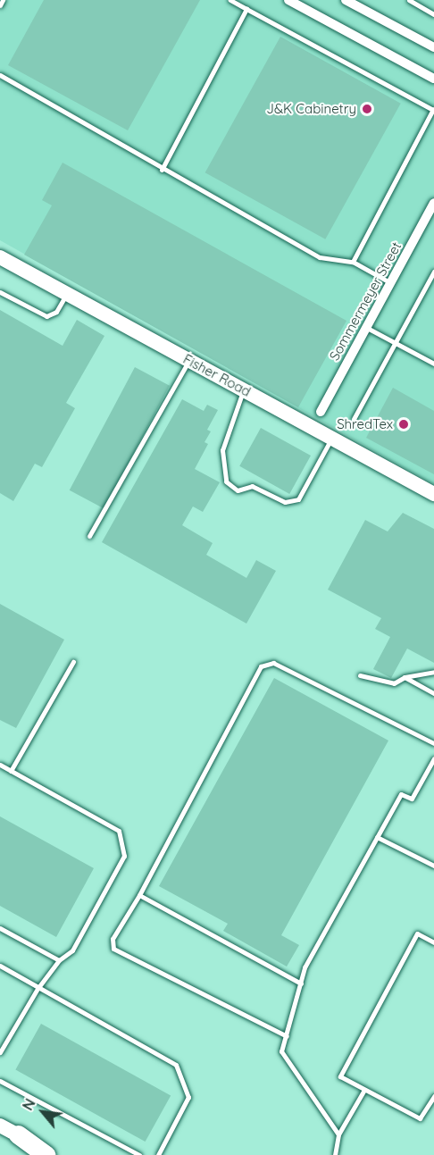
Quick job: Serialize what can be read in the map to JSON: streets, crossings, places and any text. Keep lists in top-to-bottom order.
{
  "streets": {
    "street": ["Sommermeyer Street", "Fisher Road"]
  },
  "places": ["J&K Cabinetry", "ShredTex"],
  "north": "top left"
}
